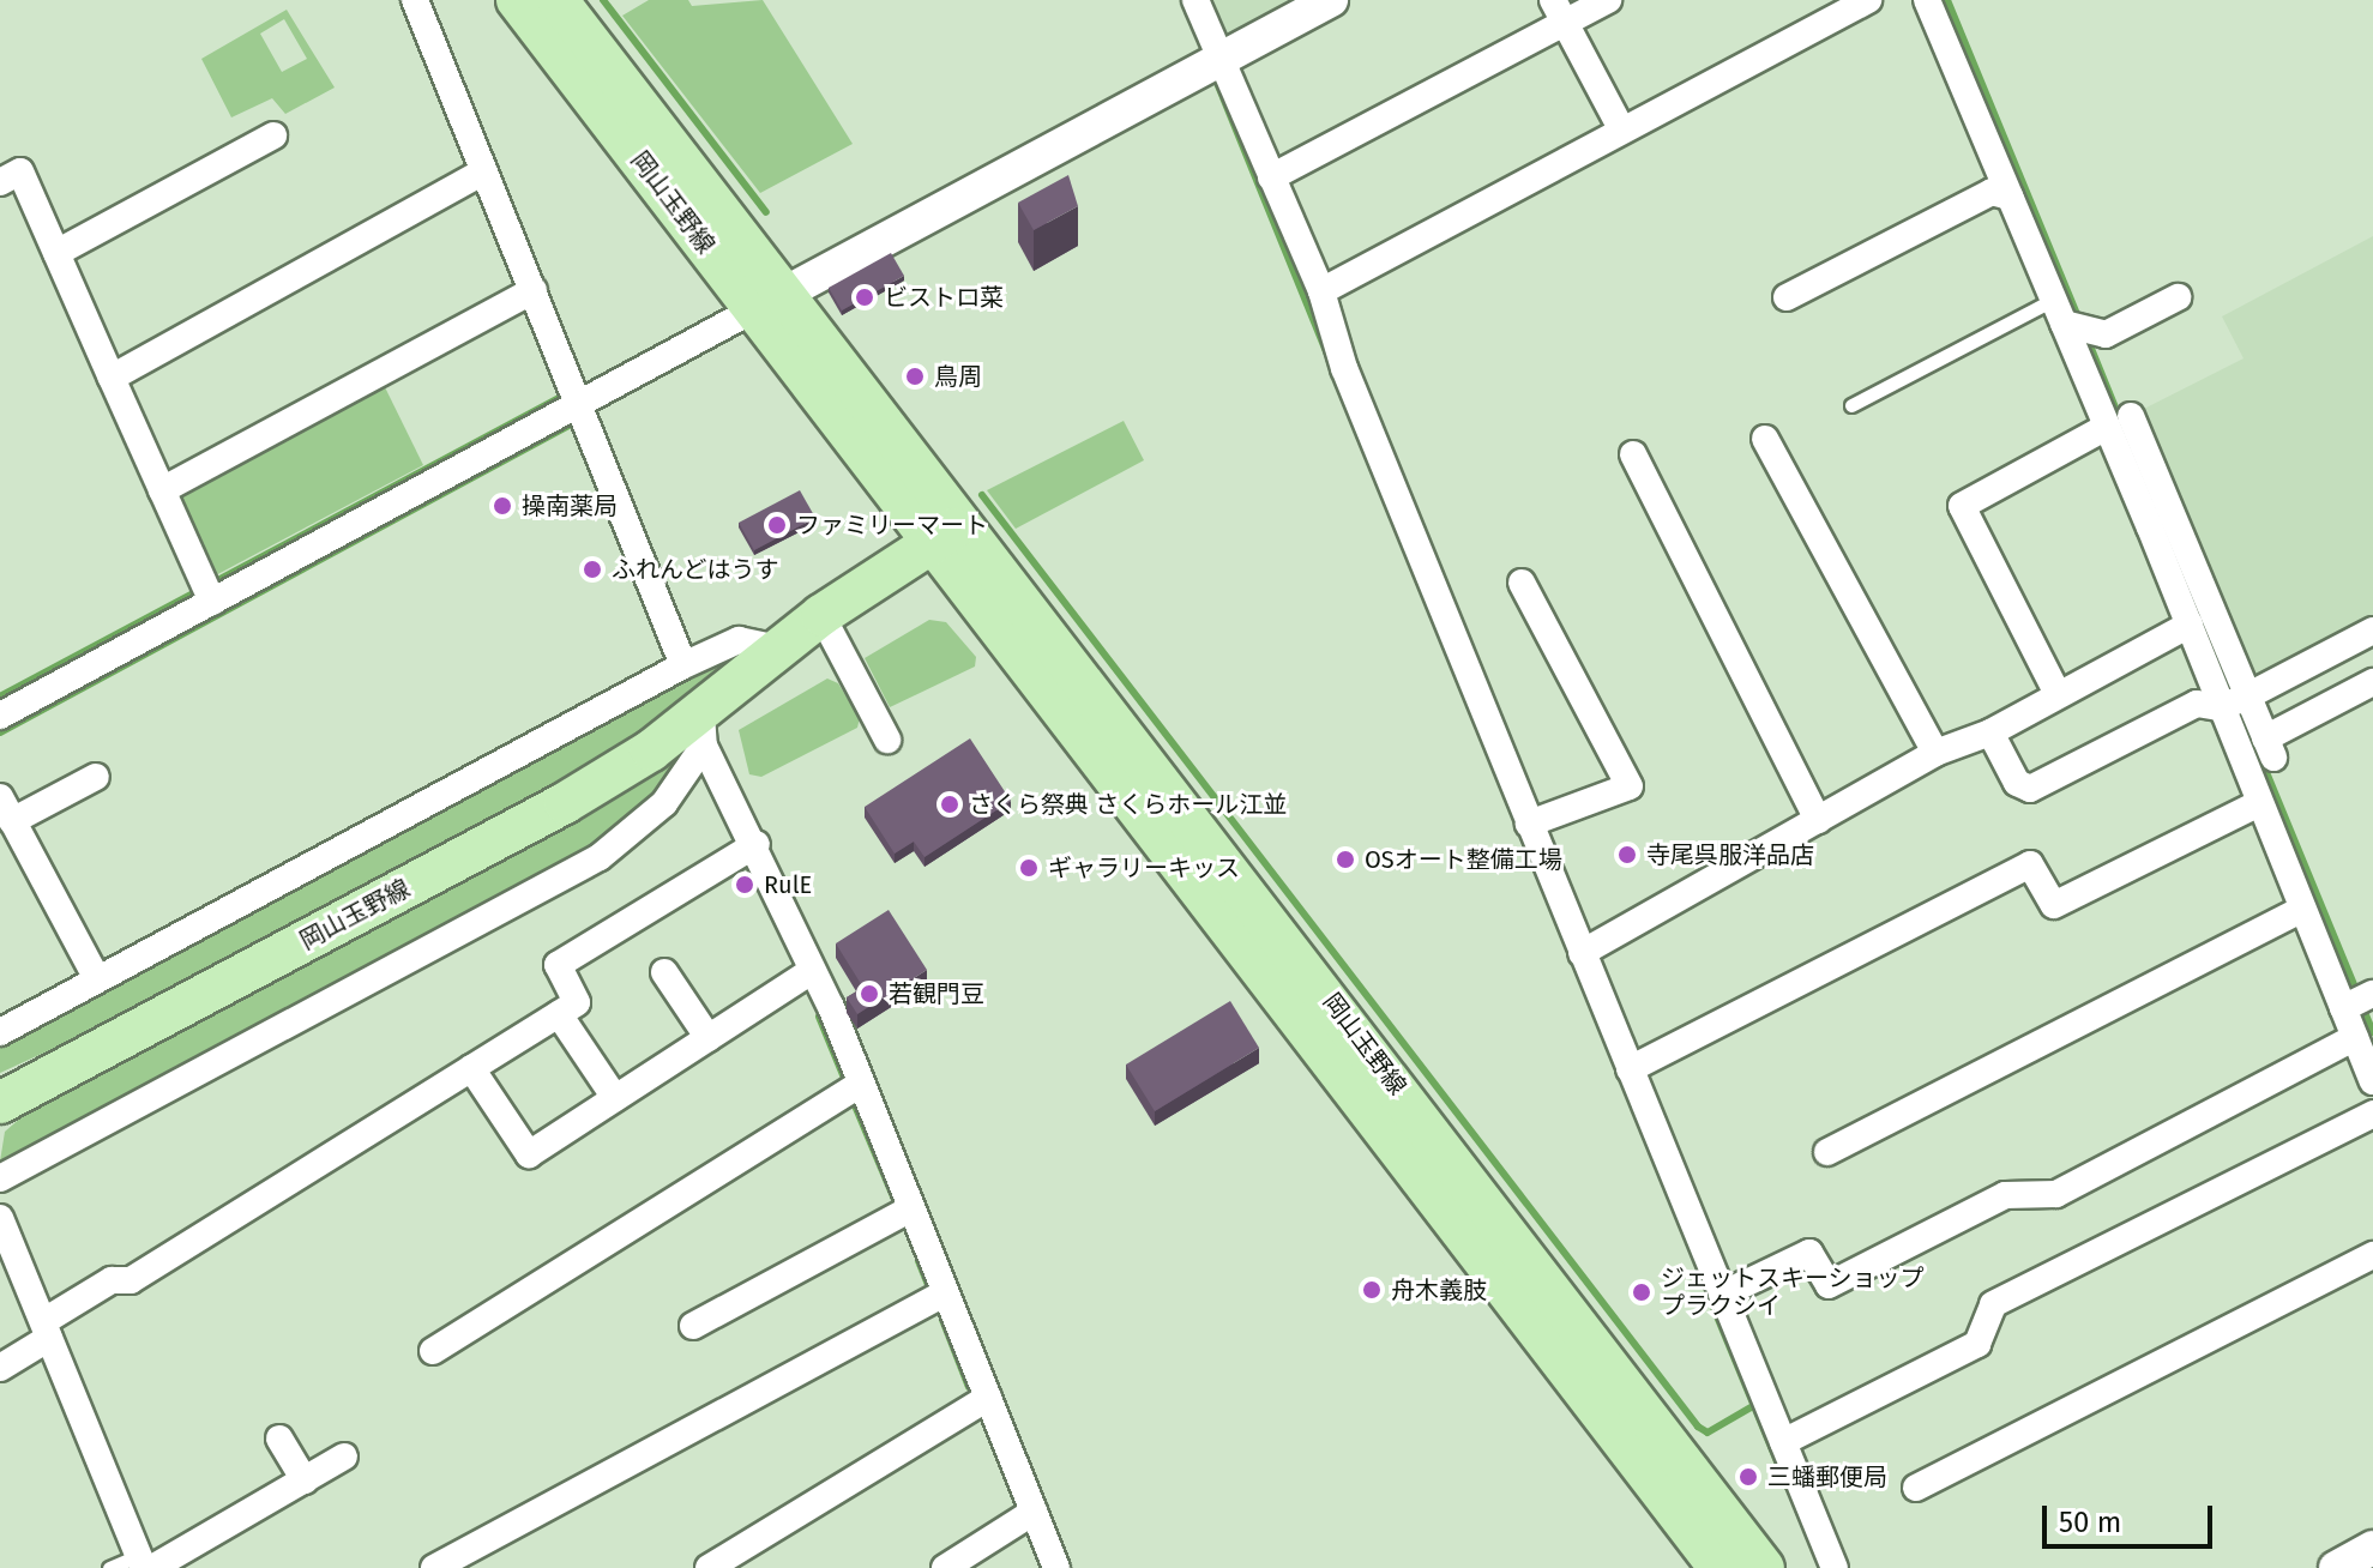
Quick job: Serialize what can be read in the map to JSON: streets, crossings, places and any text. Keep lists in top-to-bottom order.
{
  "streets": {
    "main road": ["岡山玉野線"]
  },
  "places": [
    "ビストロ菜",
    "鳥周",
    "操南薬局",
    "ファミリーマート",
    "ふれんどはうす",
    "さくら祭典 さくらホール江並",
    "寺尾呉服洋品店",
    "OSオート整備工場",
    "ギャラリーキッス",
    "RulE",
    "若観門豆",
    "舟木義肢",
    "ジェットスキーショップ プラクシイ",
    "三蟠郵便局"
  ],
  "scale_bar": "50 m"
}
